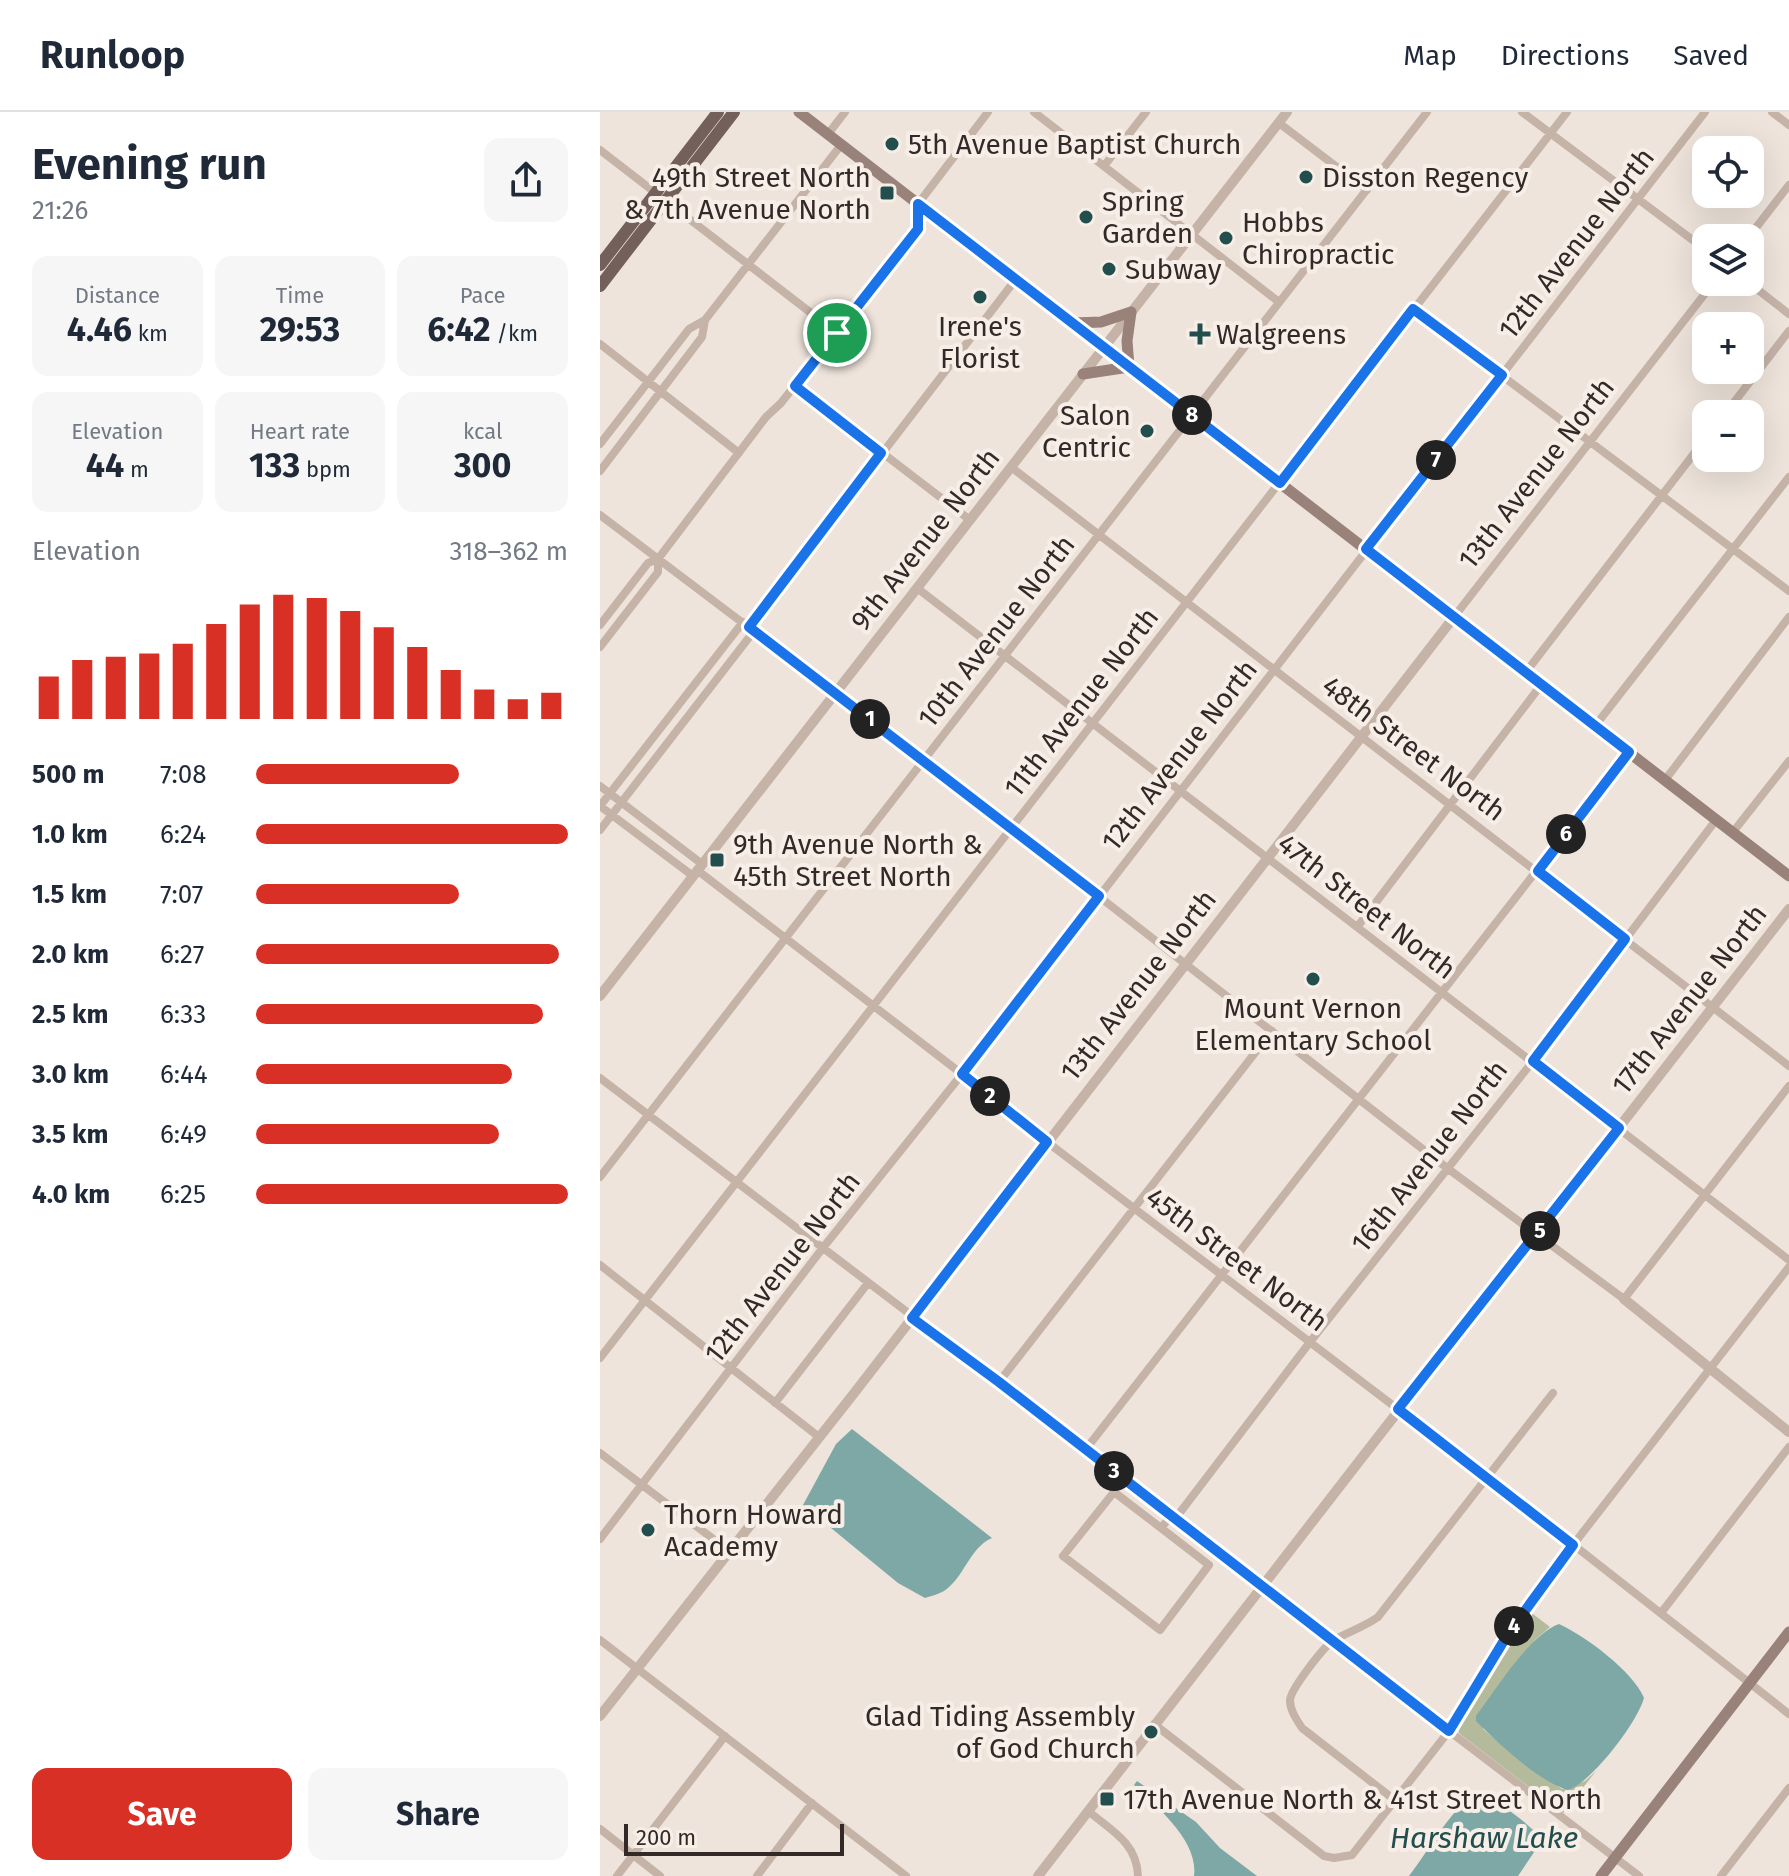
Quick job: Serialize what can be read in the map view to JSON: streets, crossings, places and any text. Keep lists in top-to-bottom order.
{
  "streets": {
    "street": [
      "12th Avenue North",
      "13th Avenue North",
      "9th Avenue North",
      "10th Avenue North",
      "11th Avenue North",
      "48th Street North",
      "47th Street North",
      "17th Avenue North",
      "16th Avenue North",
      "45th Street North"
    ]
  },
  "crossings": [
    ["12th Avenue North", "48th Street North"],
    ["12th Avenue North", "47th Street North"],
    ["12th Avenue North", "45th Street North"],
    ["13th Avenue North", "48th Street North"],
    ["13th Avenue North", "47th Street North"],
    ["13th Avenue North", "45th Street North"],
    ["9th Avenue North", "48th Street North"],
    ["9th Avenue North", "47th Street North"],
    ["9th Avenue North", "45th Street North"],
    ["10th Avenue North", "48th Street North"],
    ["10th Avenue North", "47th Street North"],
    ["10th Avenue North", "45th Street North"],
    ["11th Avenue North", "48th Street North"],
    ["11th Avenue North", "47th Street North"],
    ["11th Avenue North", "45th Street North"],
    ["48th Street North", "17th Avenue North"],
    ["48th Street North", "16th Avenue North"],
    ["47th Street North", "17th Avenue North"],
    ["47th Street North", "16th Avenue North"],
    ["17th Avenue North", "45th Street North"],
    ["16th Avenue North", "45th Street North"]
  ],
  "water": ["Harshaw Lake"],
  "places": {
    "other": [
      "5th Avenue Baptist Church",
      "Disston Regency",
      "Spring Garden",
      "Hobbs Chiropractic",
      "Subway",
      "Irene's Florist",
      "Salon Centric",
      "Mount Vernon Elementary School",
      "Thorn Howard Academy",
      "Glad Tiding Assembly of God Church"
    ],
    "transit": ["49th Street North & 7th Avenue North", "9th Avenue North & 45th Street North", "17th Avenue North & 41st Street North"],
    "health": ["Walgreens"]
  },
  "scale_bar": "200 m",
  "page": {
    "header": "Runloop",
    "nav": ["Map", "Directions", "Saved"],
    "heading": ["Evening run", "21:26"],
    "map_buttons": ["+", "−"],
    "stats": [
      ["Distance", "4.46 km"],
      ["Time", "29:53"],
      ["Pace", "6:42 /km"],
      ["Elevation", "44 m"],
      ["Heart rate", "133 bpm"],
      ["kcal", "300"]
    ],
    "pins": [
      "8",
      "7",
      "1",
      "6",
      "2",
      "5",
      "3",
      "4"
    ],
    "chart": ["Elevation", "318–362 m"],
    "list": [
      {
        "name": "500 m",
        "note": "7:08"
      },
      {
        "name": "1.0 km",
        "note": "6:24"
      },
      {
        "name": "1.5 km",
        "note": "7:07"
      },
      {
        "name": "2.0 km",
        "note": "6:27"
      },
      {
        "name": "2.5 km",
        "note": "6:33"
      },
      {
        "name": "3.0 km",
        "note": "6:44"
      },
      {
        "name": "3.5 km",
        "note": "6:49"
      },
      {
        "name": "4.0 km",
        "note": "6:25"
      }
    ],
    "buttons": ["Save", "Share"],
    "scale": "200 m"
  }
}
